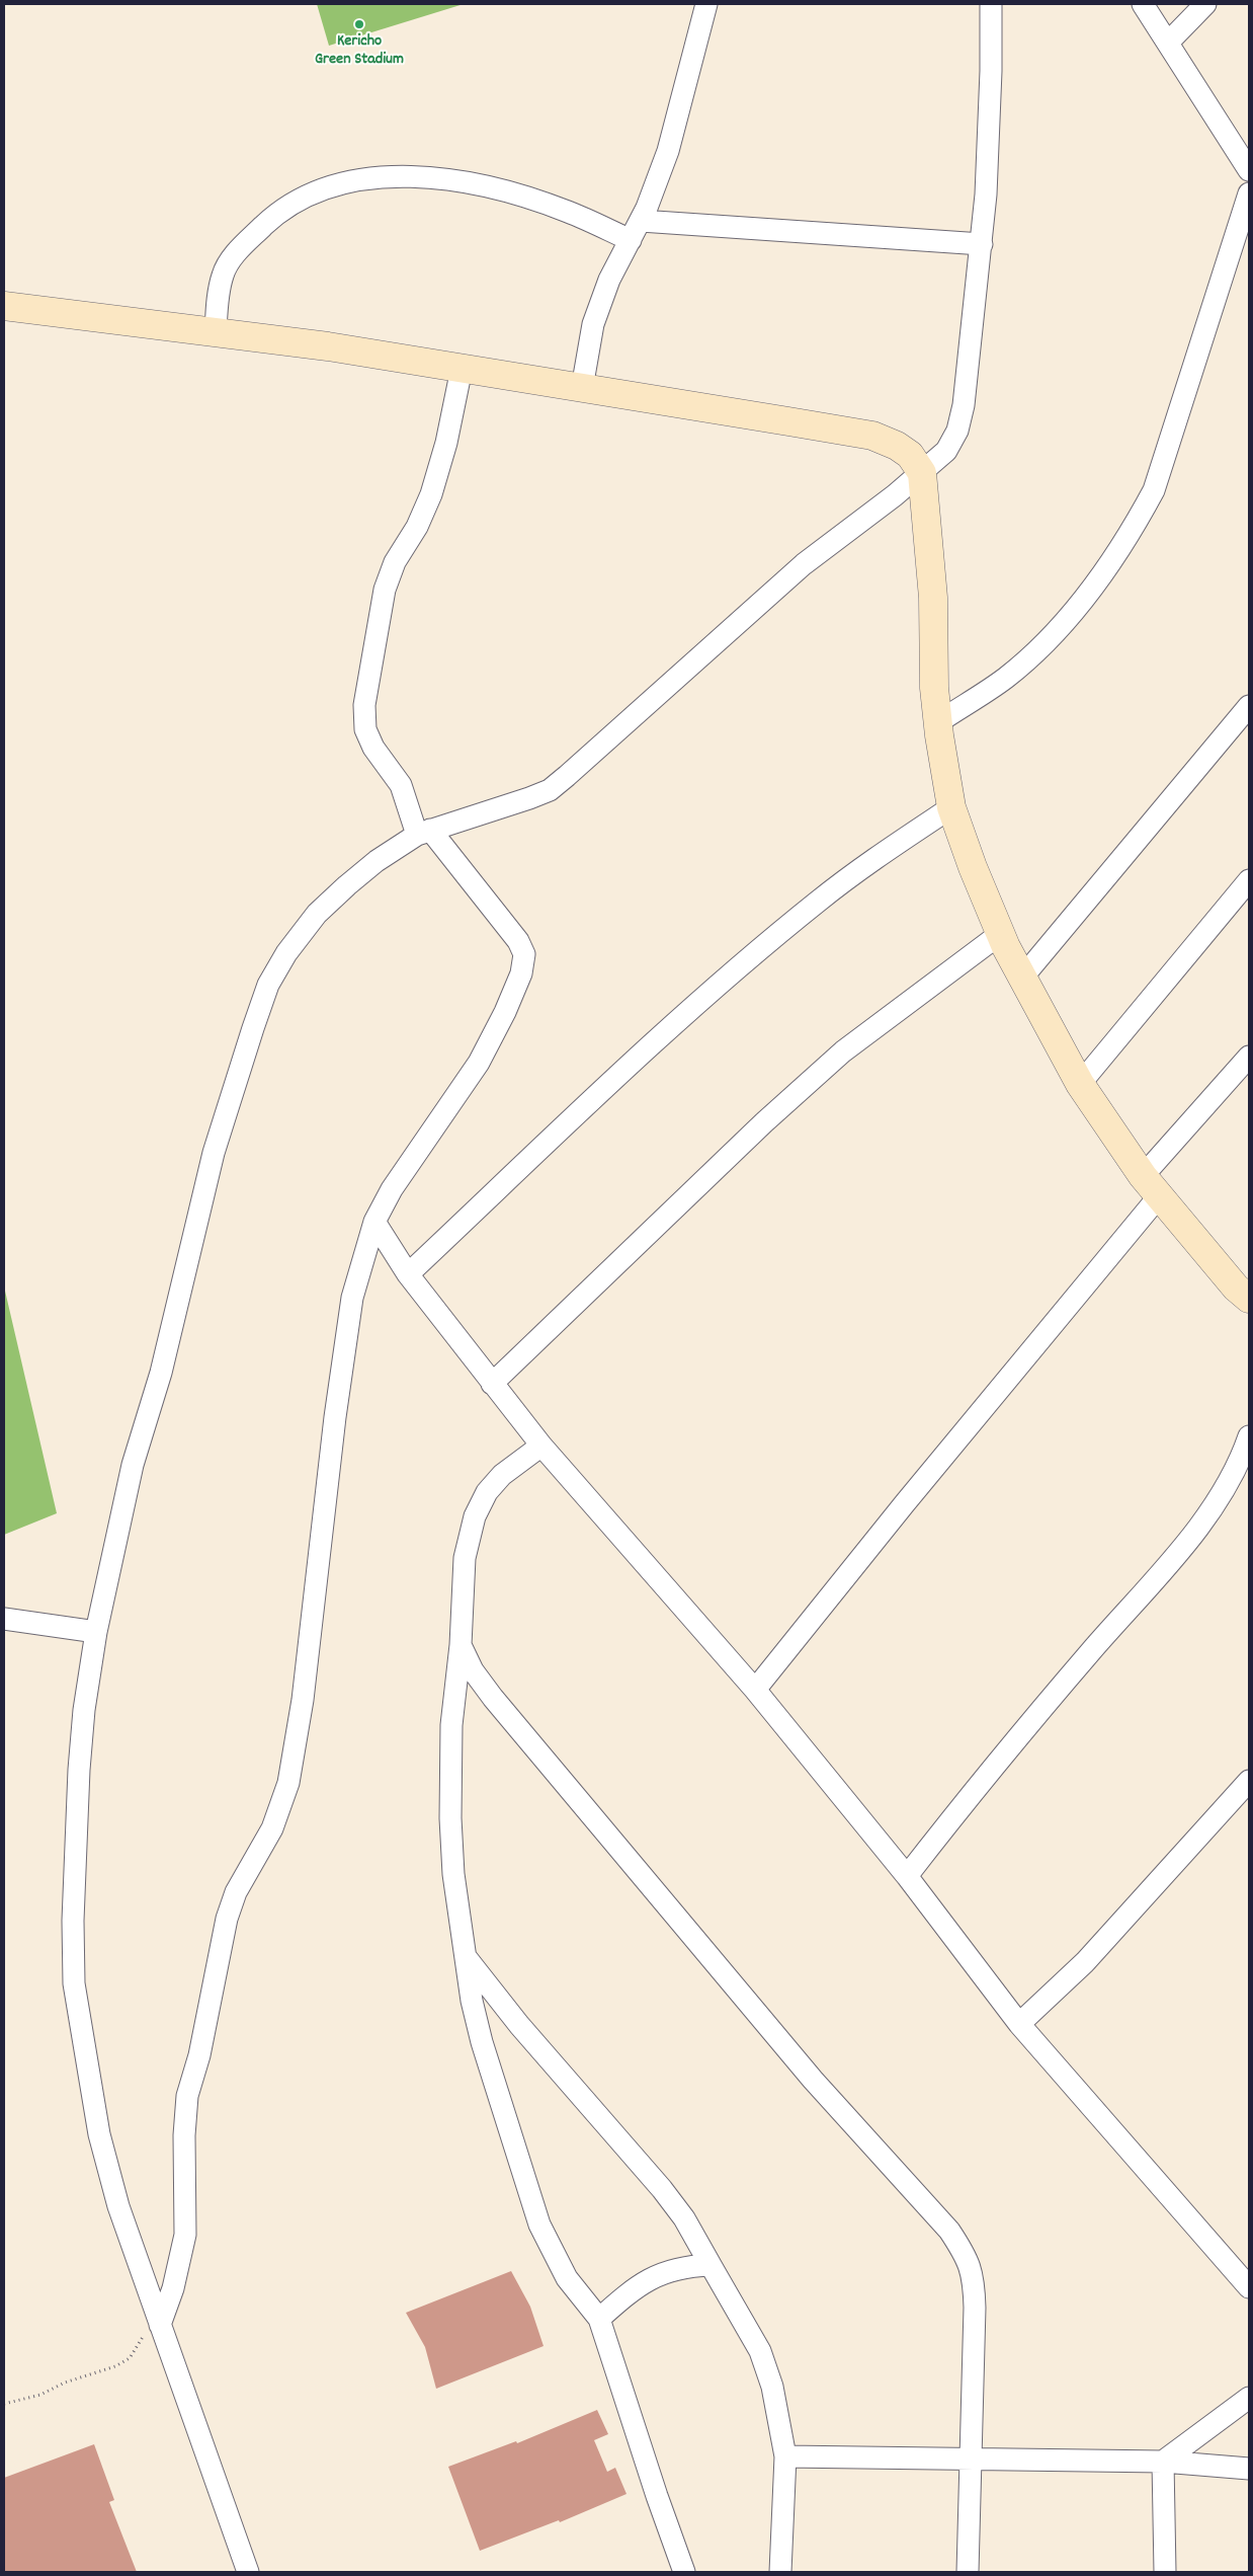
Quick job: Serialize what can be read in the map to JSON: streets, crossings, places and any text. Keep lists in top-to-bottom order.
{
  "places": ["Kericho Green Stadium"]
}
